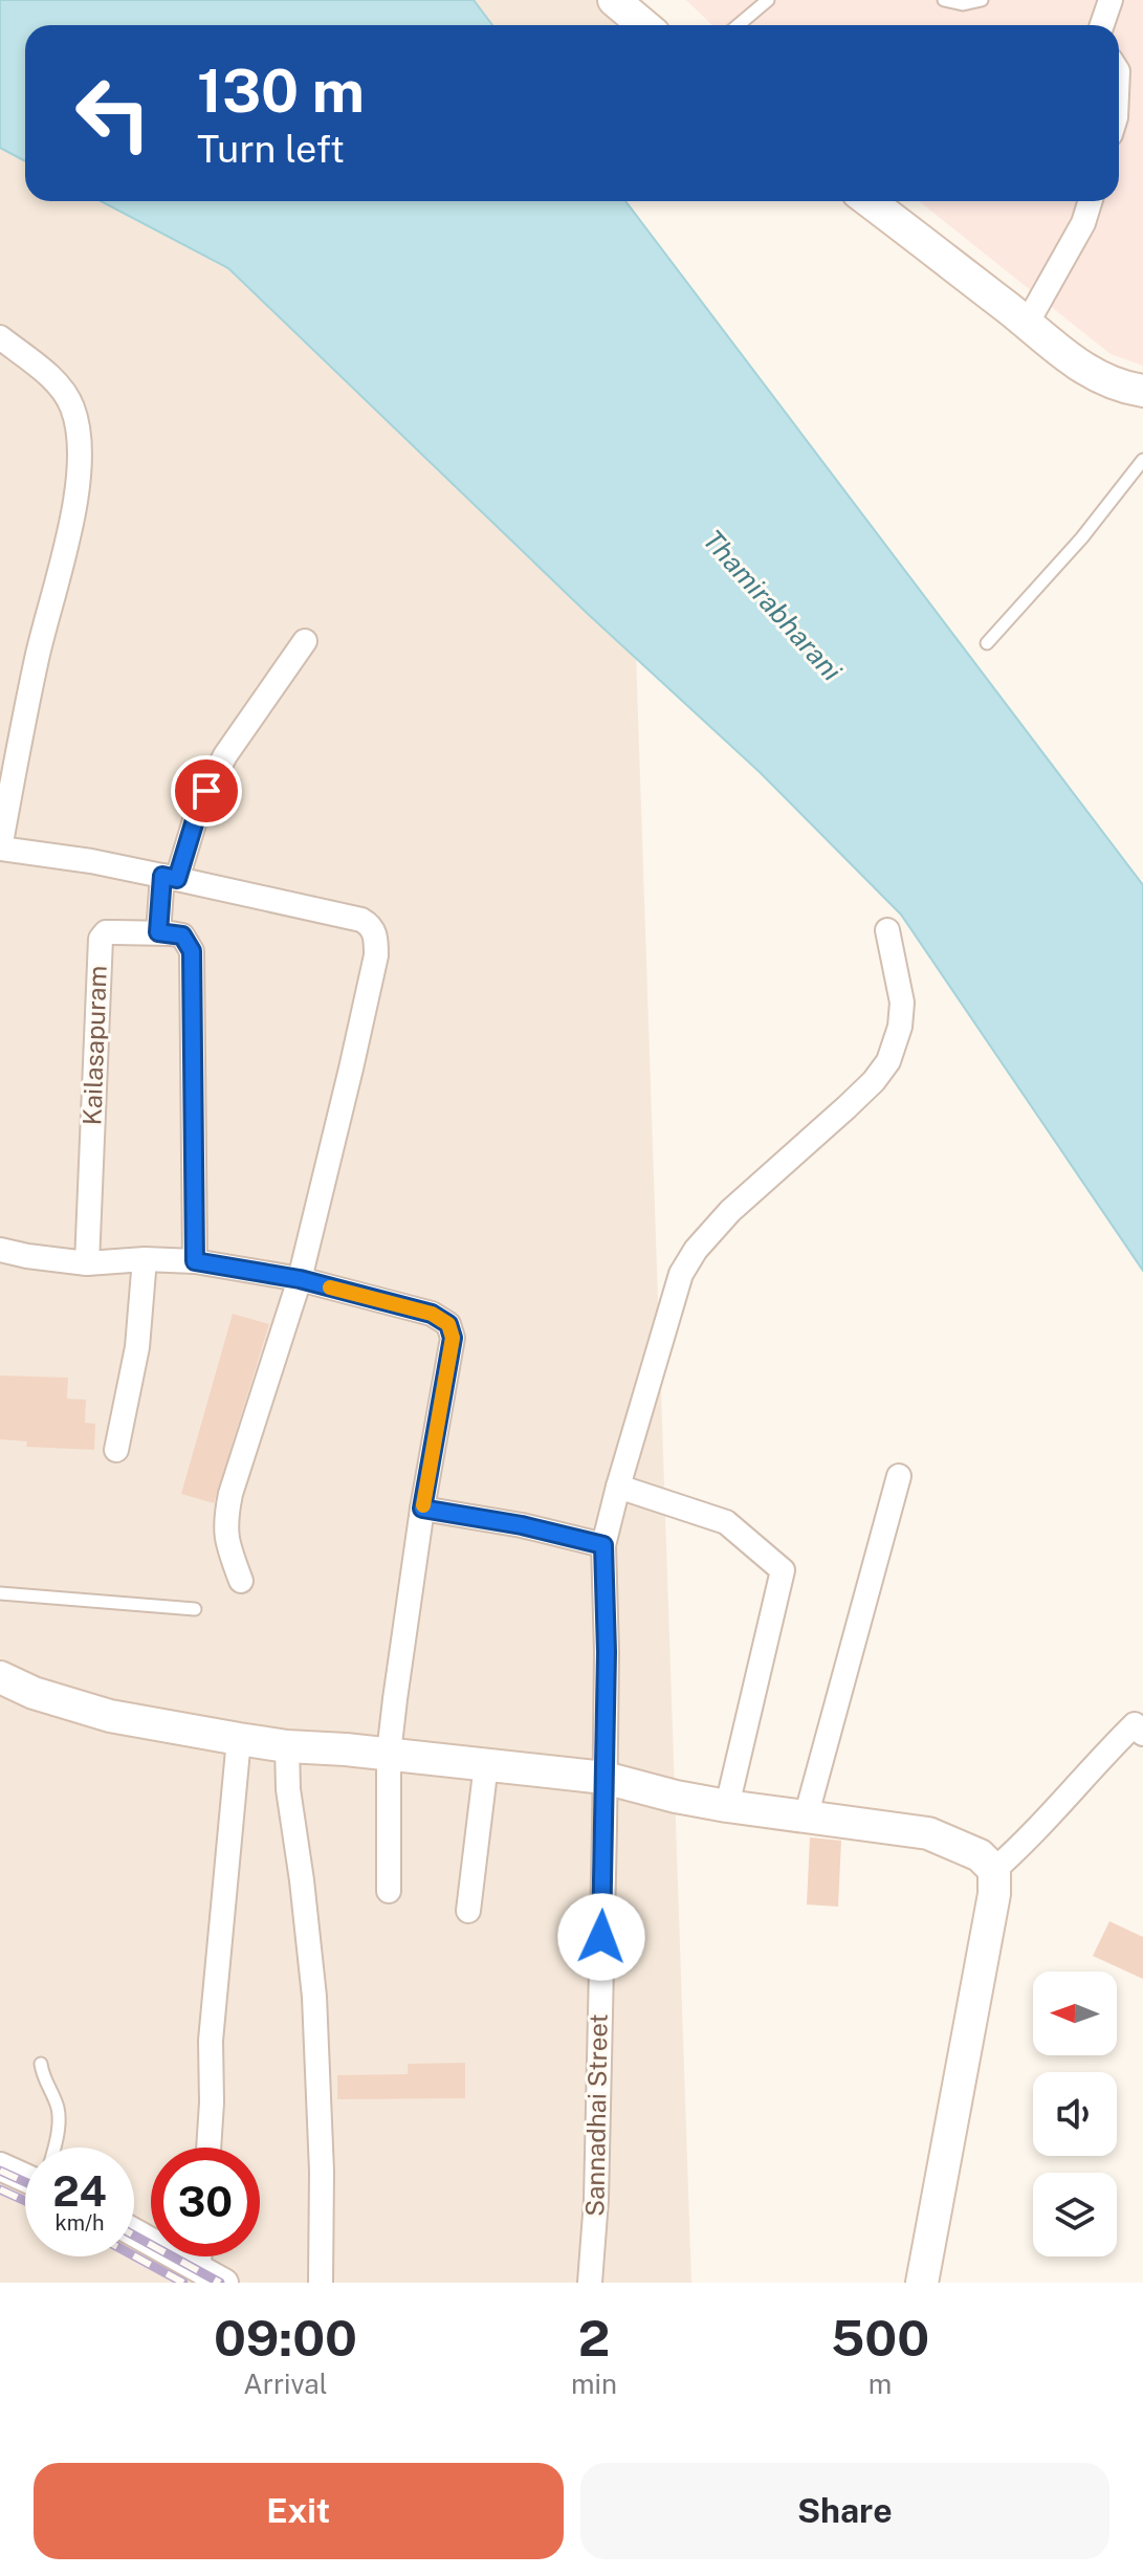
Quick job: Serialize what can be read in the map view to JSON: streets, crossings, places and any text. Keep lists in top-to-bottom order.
{
  "streets": {
    "street": ["Kailasapuram", "Sannadhai Street"]
  },
  "water": ["Thamirabharani"],
  "north": "left",
  "page": {
    "turn": ["130 m", "Turn left"],
    "speed": "24 km/h",
    "limit": "30",
    "eta": [
      "09:00",
      "Arrival",
      "2",
      "min",
      "500",
      "m"
    ],
    "buttons": ["Exit", "Share"]
  }
}
